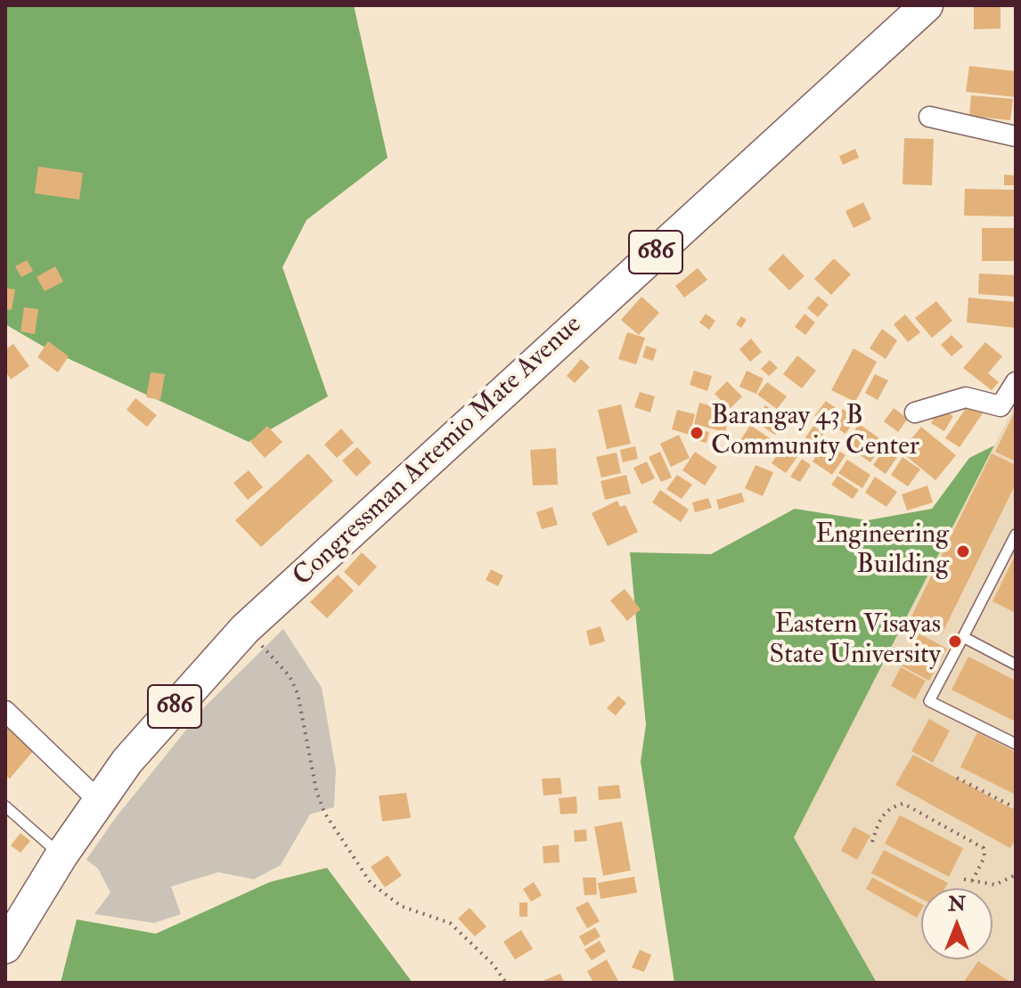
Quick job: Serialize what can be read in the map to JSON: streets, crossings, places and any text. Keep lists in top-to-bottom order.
{
  "streets": {
    "main road": ["686", "Congressman Artemio Mate Avenue"]
  },
  "places": ["Barangay 43 B Community Center", "Engineering Building", "Eastern Visayas State University"],
  "north": "top"
}
